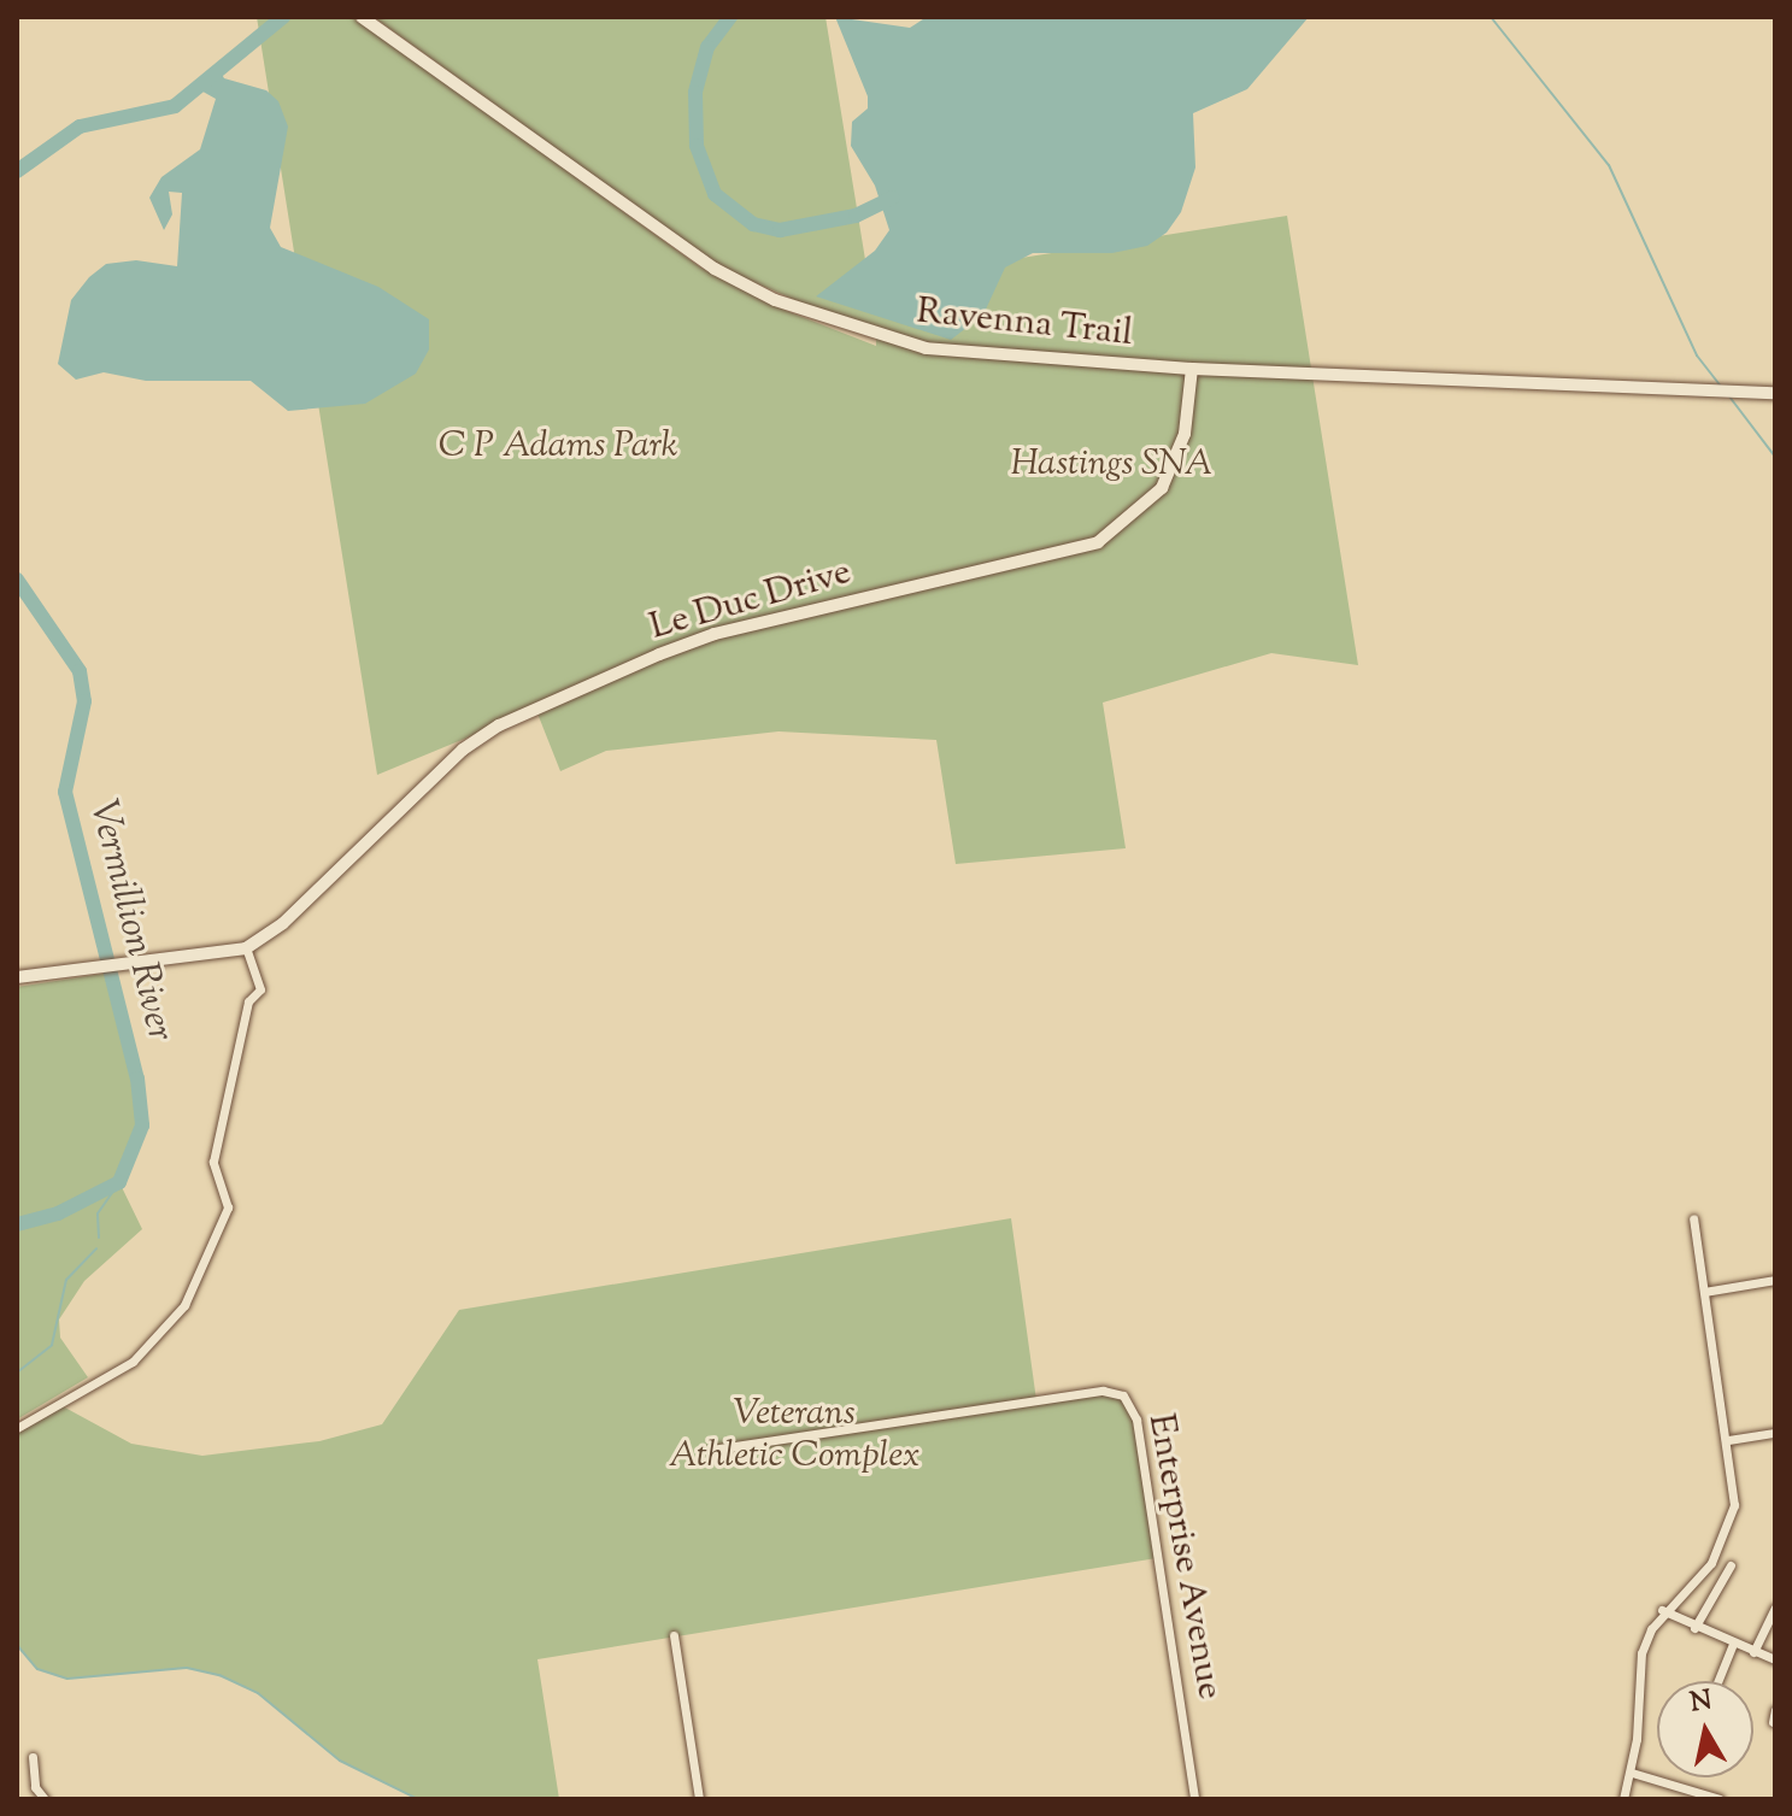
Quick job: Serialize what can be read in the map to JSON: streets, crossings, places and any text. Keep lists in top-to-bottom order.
{
  "streets": {
    "street": ["Ravenna Trail", "Le Duc Drive", "Enterprise Avenue"]
  },
  "crossings": [
    ["Ravenna Trail", "Le Duc Drive"]
  ],
  "water": ["Vermillion River"],
  "parks": ["C P Adams Park", "Hastings SNA", "Veterans Athletic Complex"],
  "north": "top"
}
